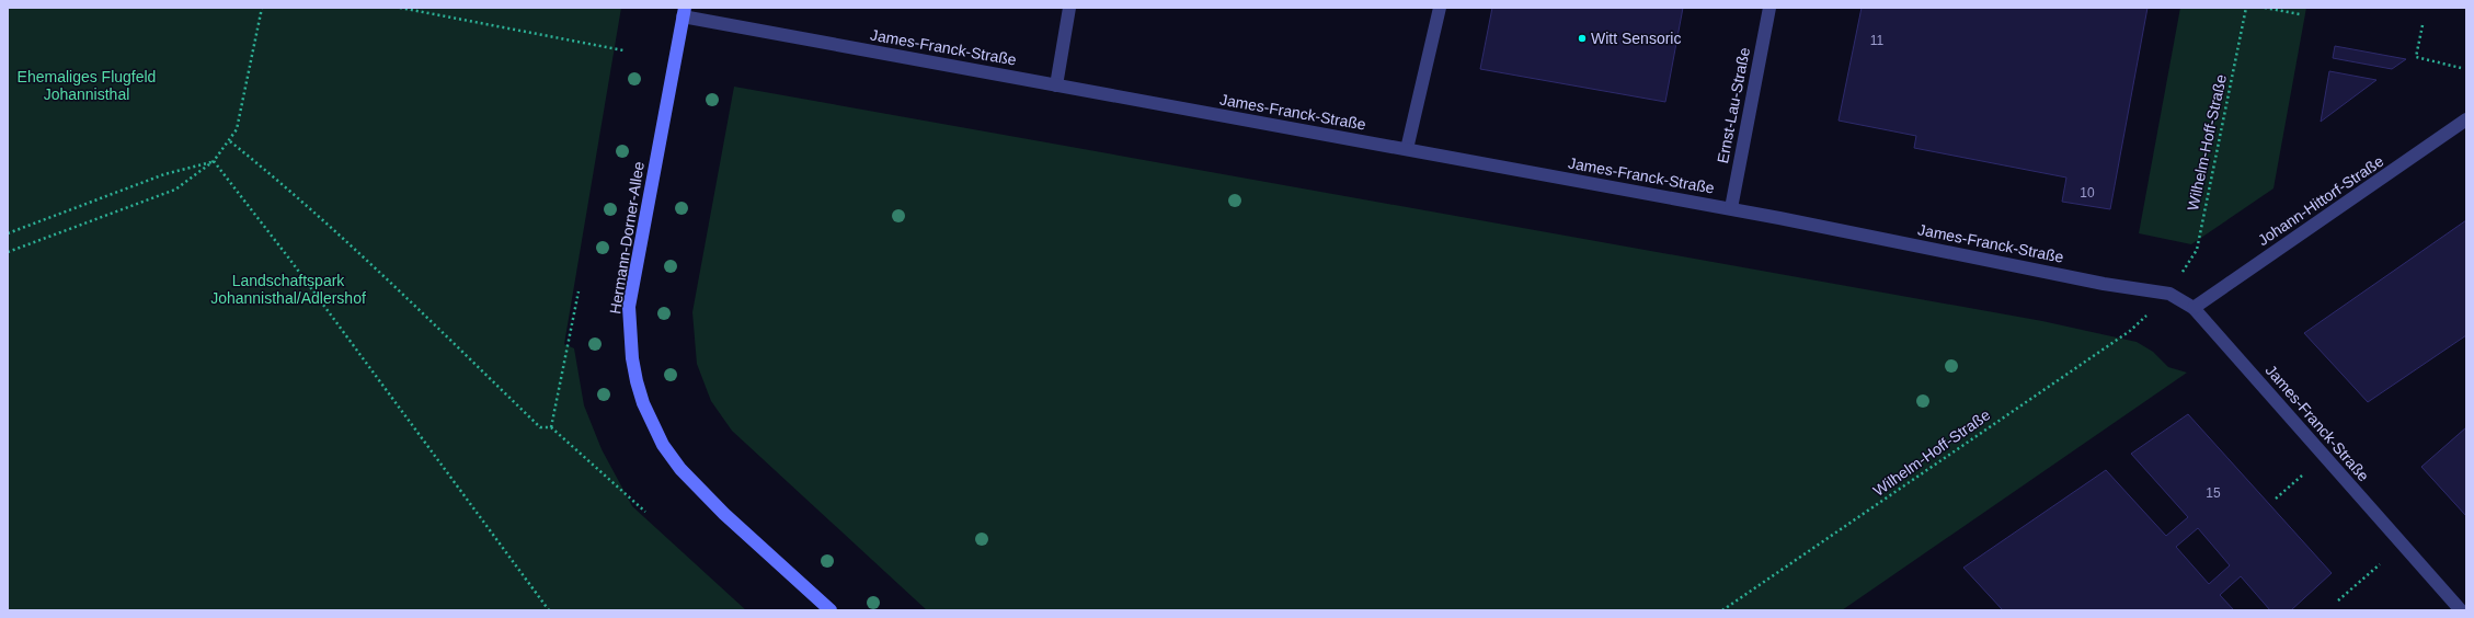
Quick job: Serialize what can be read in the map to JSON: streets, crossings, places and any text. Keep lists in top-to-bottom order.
{
  "streets": {
    "street": [
      "James-Franck-Straße",
      "Ernst-Lau-Straße",
      "Johann-Hittorf-Straße",
      "Hermann-Dorner-Allee"
    ],
    "path": ["Wilhelm-Hoff-Straße"]
  },
  "crossings": [
    ["James-Franck-Straße", "Ernst-Lau-Straße"],
    ["James-Franck-Straße", "Johann-Hittorf-Straße"],
    ["James-Franck-Straße", "Hermann-Dorner-Allee"]
  ],
  "parks": ["Ehemaliges Flugfeld Johannisthal", "Landschaftspark Johannisthal/Adlershof"],
  "places": ["Witt Sensoric"],
  "house_numbers": ["11", "10", "15"]
}
